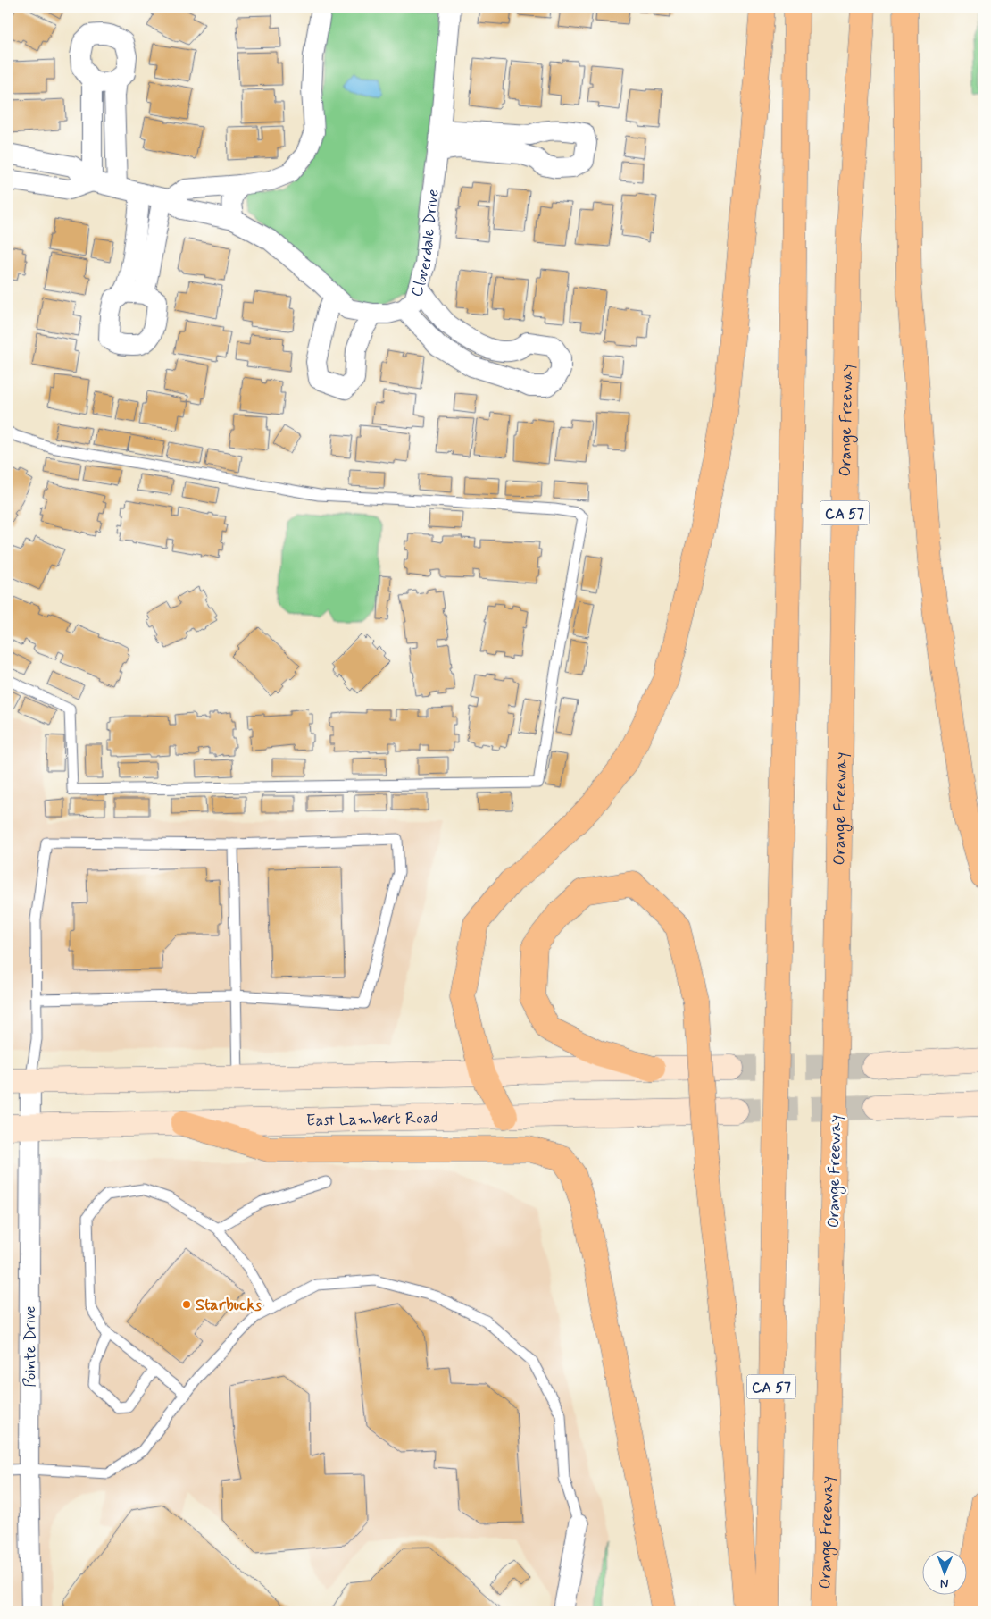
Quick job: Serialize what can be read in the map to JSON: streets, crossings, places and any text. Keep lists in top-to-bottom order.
{
  "streets": {
    "highway": ["Orange Freeway", "CA 57"],
    "main road": ["East Lambert Road"],
    "street": ["Cloverdale Drive", "Pointe Drive"]
  },
  "crossings": [
    ["East Lambert Road", "Pointe Drive"]
  ],
  "places": ["Starbucks"],
  "north": "bottom"
}
